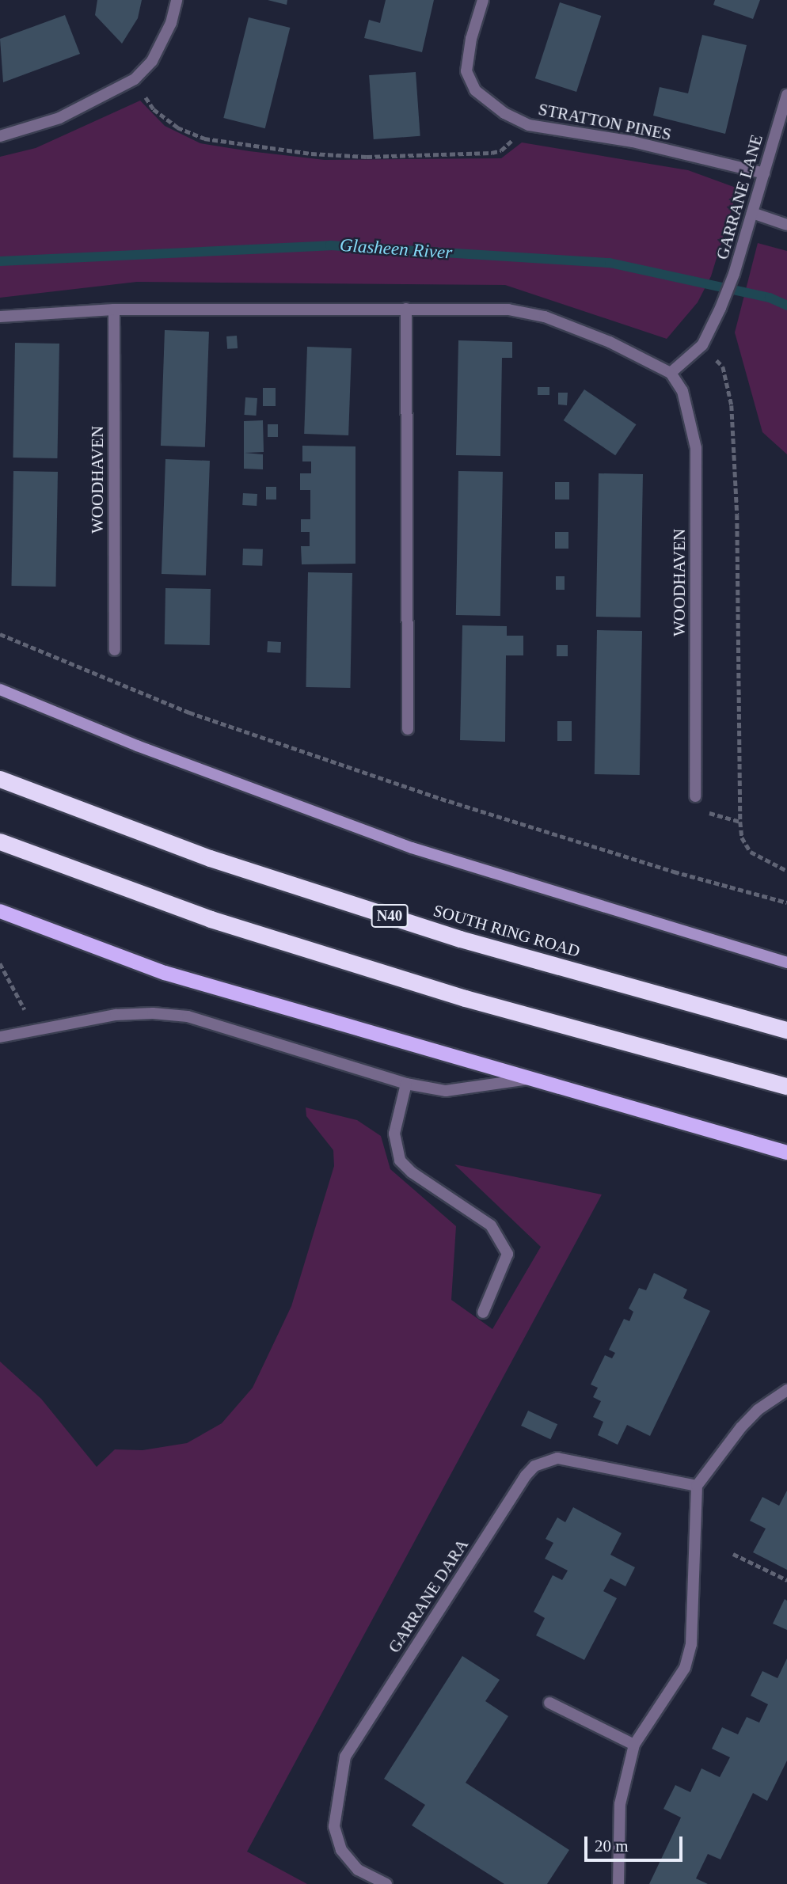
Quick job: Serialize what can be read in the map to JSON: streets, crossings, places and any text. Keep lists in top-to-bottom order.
{
  "streets": {
    "highway": ["N40", "SOUTH RING ROAD"],
    "street": [
      "STRATTON PINES",
      "GARRANE LANE",
      "WOODHAVEN",
      "GARRANE DARA"
    ]
  },
  "crossings": [
    ["STRATTON PINES", "GARRANE LANE"]
  ],
  "water": ["Glasheen River"],
  "scale_bar": "20 m"
}
